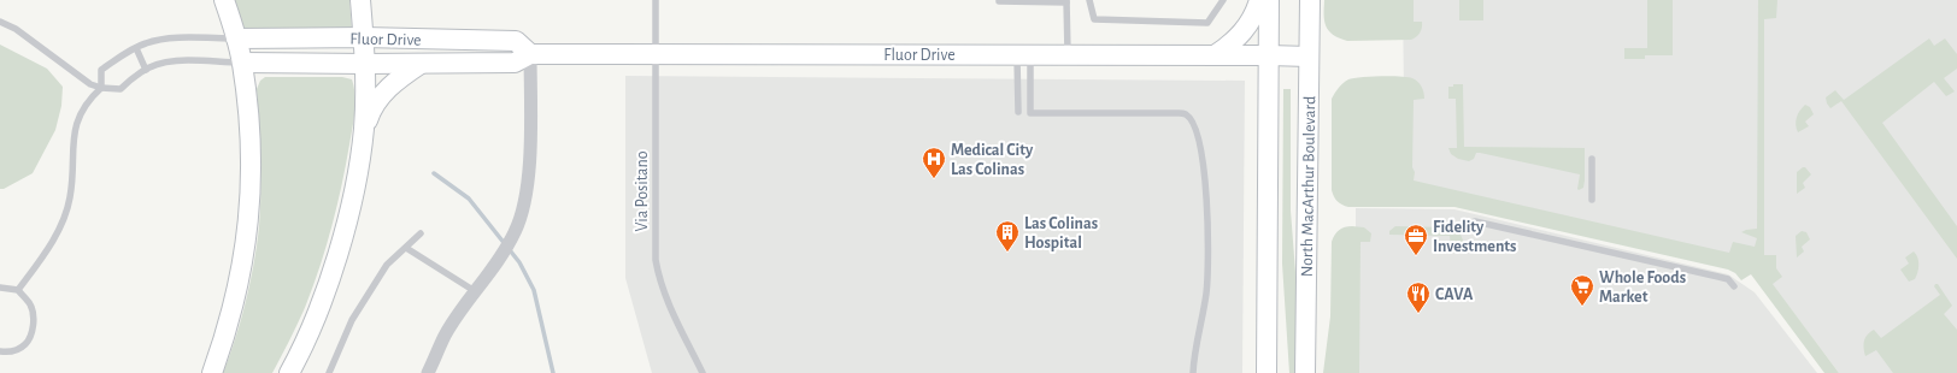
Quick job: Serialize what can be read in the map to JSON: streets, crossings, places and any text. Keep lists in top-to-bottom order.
{
  "streets": {
    "main road": ["Fluor Drive", "North MacArthur Boulevard"],
    "lane": ["Via Positano"]
  },
  "crossings": [
    ["Fluor Drive", "North MacArthur Boulevard"],
    ["Fluor Drive", "Via Positano"]
  ],
  "places": {
    "hospital": ["Medical City Las Colinas"],
    "building": ["Las Colinas Hospital"],
    "office": ["Fidelity Investments"],
    "supermarket": ["Whole Foods Market"],
    "restaurant": ["CAVA"]
  }
}
